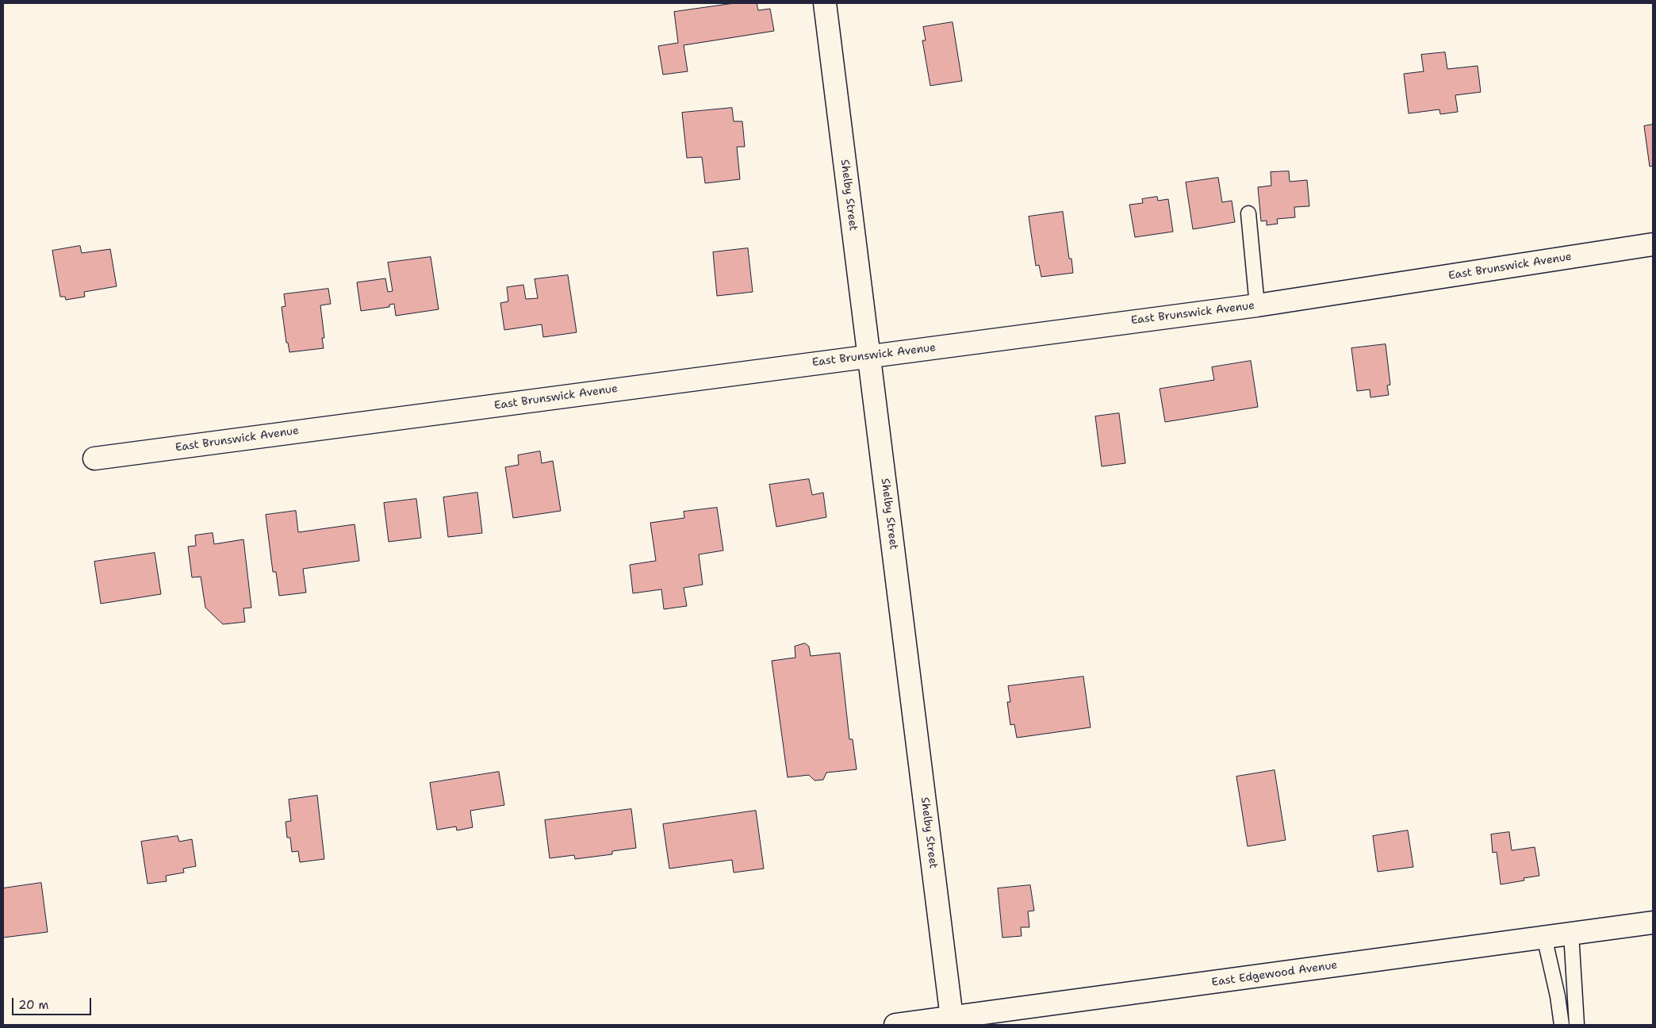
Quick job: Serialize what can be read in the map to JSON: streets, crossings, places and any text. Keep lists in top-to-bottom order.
{
  "streets": {
    "street": ["Shelby Street", "East Brunswick Avenue", "East Edgewood Avenue"]
  },
  "crossings": [
    ["Shelby Street", "East Brunswick Avenue"],
    ["Shelby Street", "East Edgewood Avenue"]
  ],
  "scale_bar": "20 m"
}
